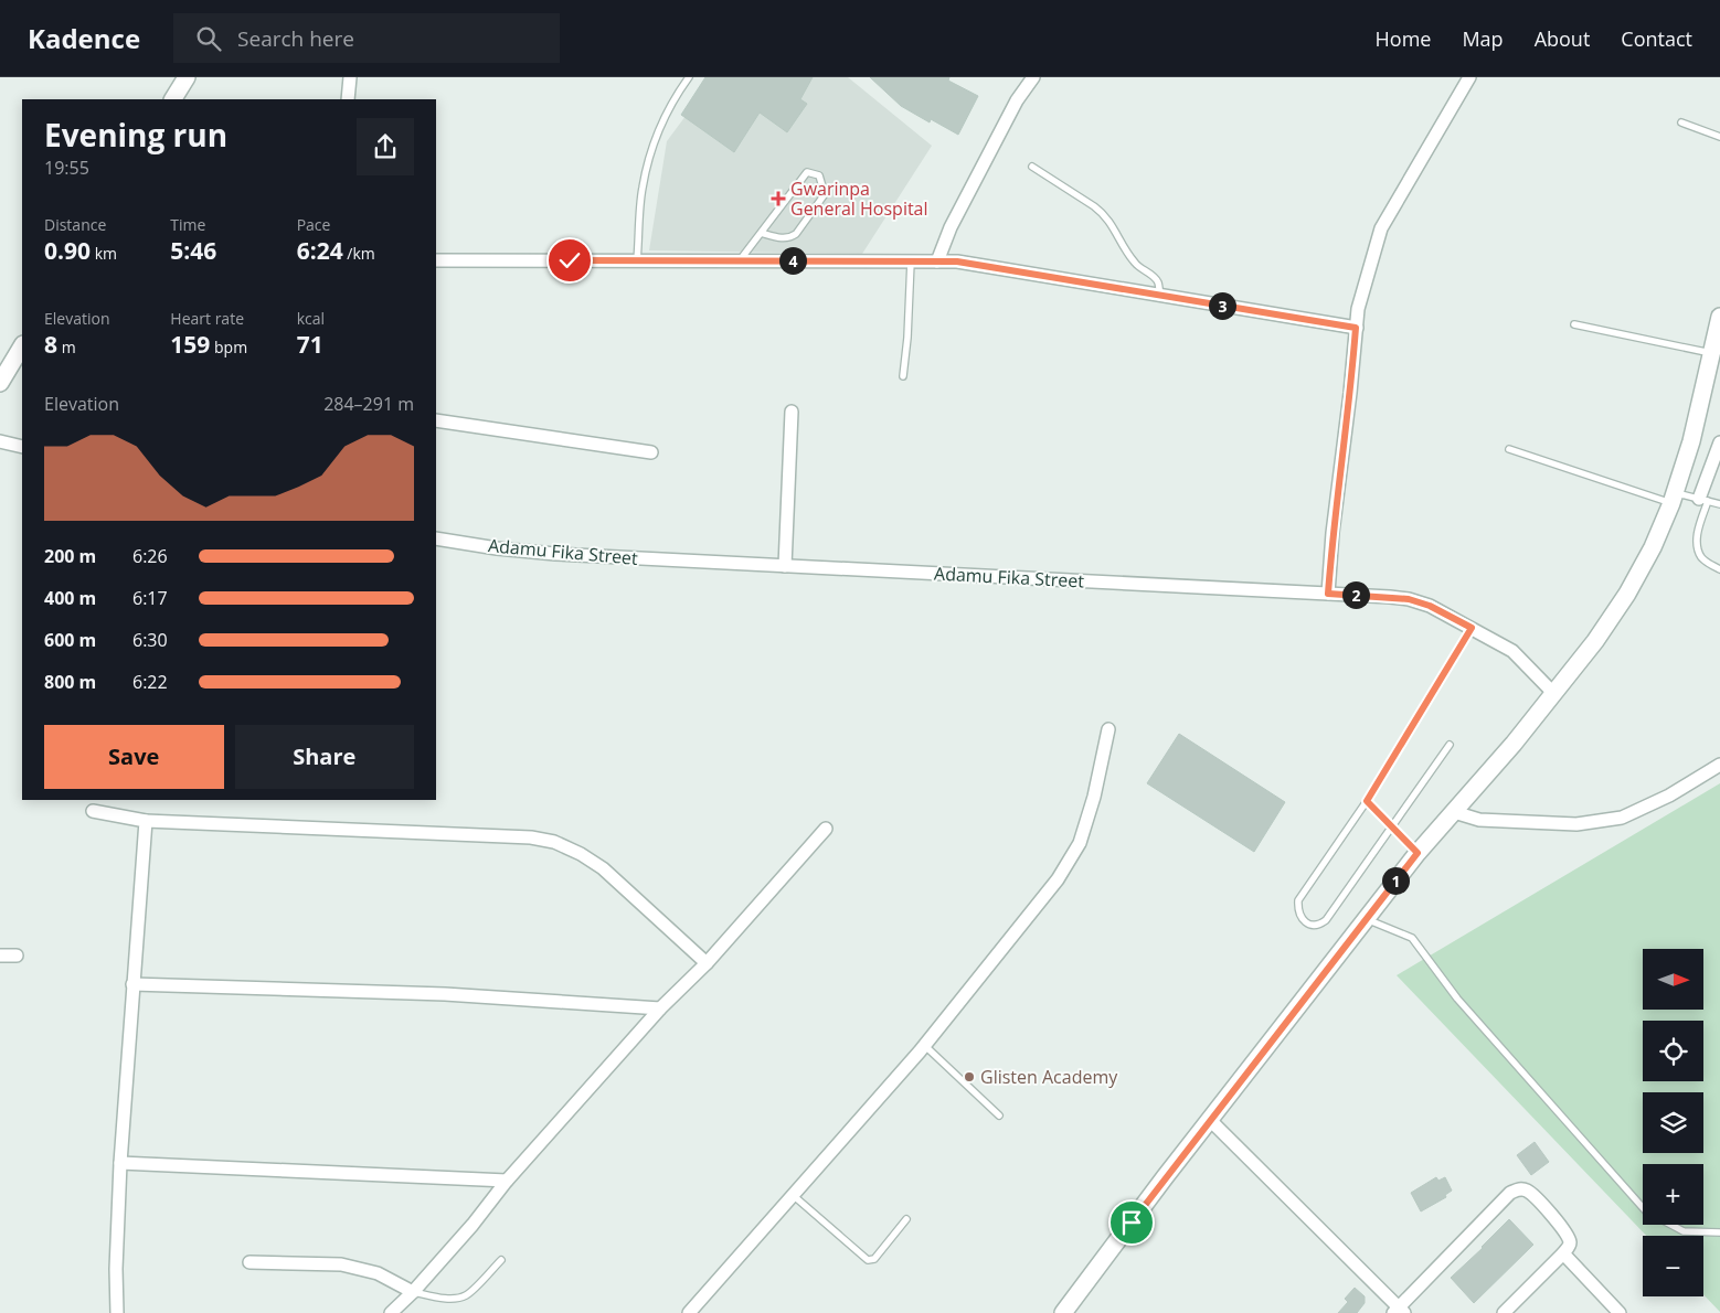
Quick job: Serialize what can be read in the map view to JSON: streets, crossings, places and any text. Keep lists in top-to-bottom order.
{
  "streets": {
    "street": ["Adamu Fika Street"]
  },
  "places": {
    "health": ["Gwarinpa General Hospital"],
    "other": ["Glisten Academy"]
  },
  "north": "right",
  "page": {
    "header": "Kadence",
    "search": "Search here",
    "nav": [
      "Home",
      "Map",
      "About",
      "Contact"
    ],
    "heading": ["Evening run", "19:55"],
    "stats": [
      ["Distance", "0.90 km"],
      ["Time", "5:46"],
      ["Pace", "6:24 /km"],
      ["Elevation", "8 m"],
      ["Heart rate", "159 bpm"],
      ["kcal", "71"]
    ],
    "pins": [
      "4",
      "3",
      "2",
      "1"
    ],
    "chart": ["Elevation", "284–291 m"],
    "list": [
      {
        "name": "200 m",
        "note": "6:26"
      },
      {
        "name": "400 m",
        "note": "6:17"
      },
      {
        "name": "600 m",
        "note": "6:30"
      },
      {
        "name": "800 m",
        "note": "6:22"
      }
    ],
    "buttons": ["Save", "Share"],
    "map_buttons": ["+", "−"]
  }
}
